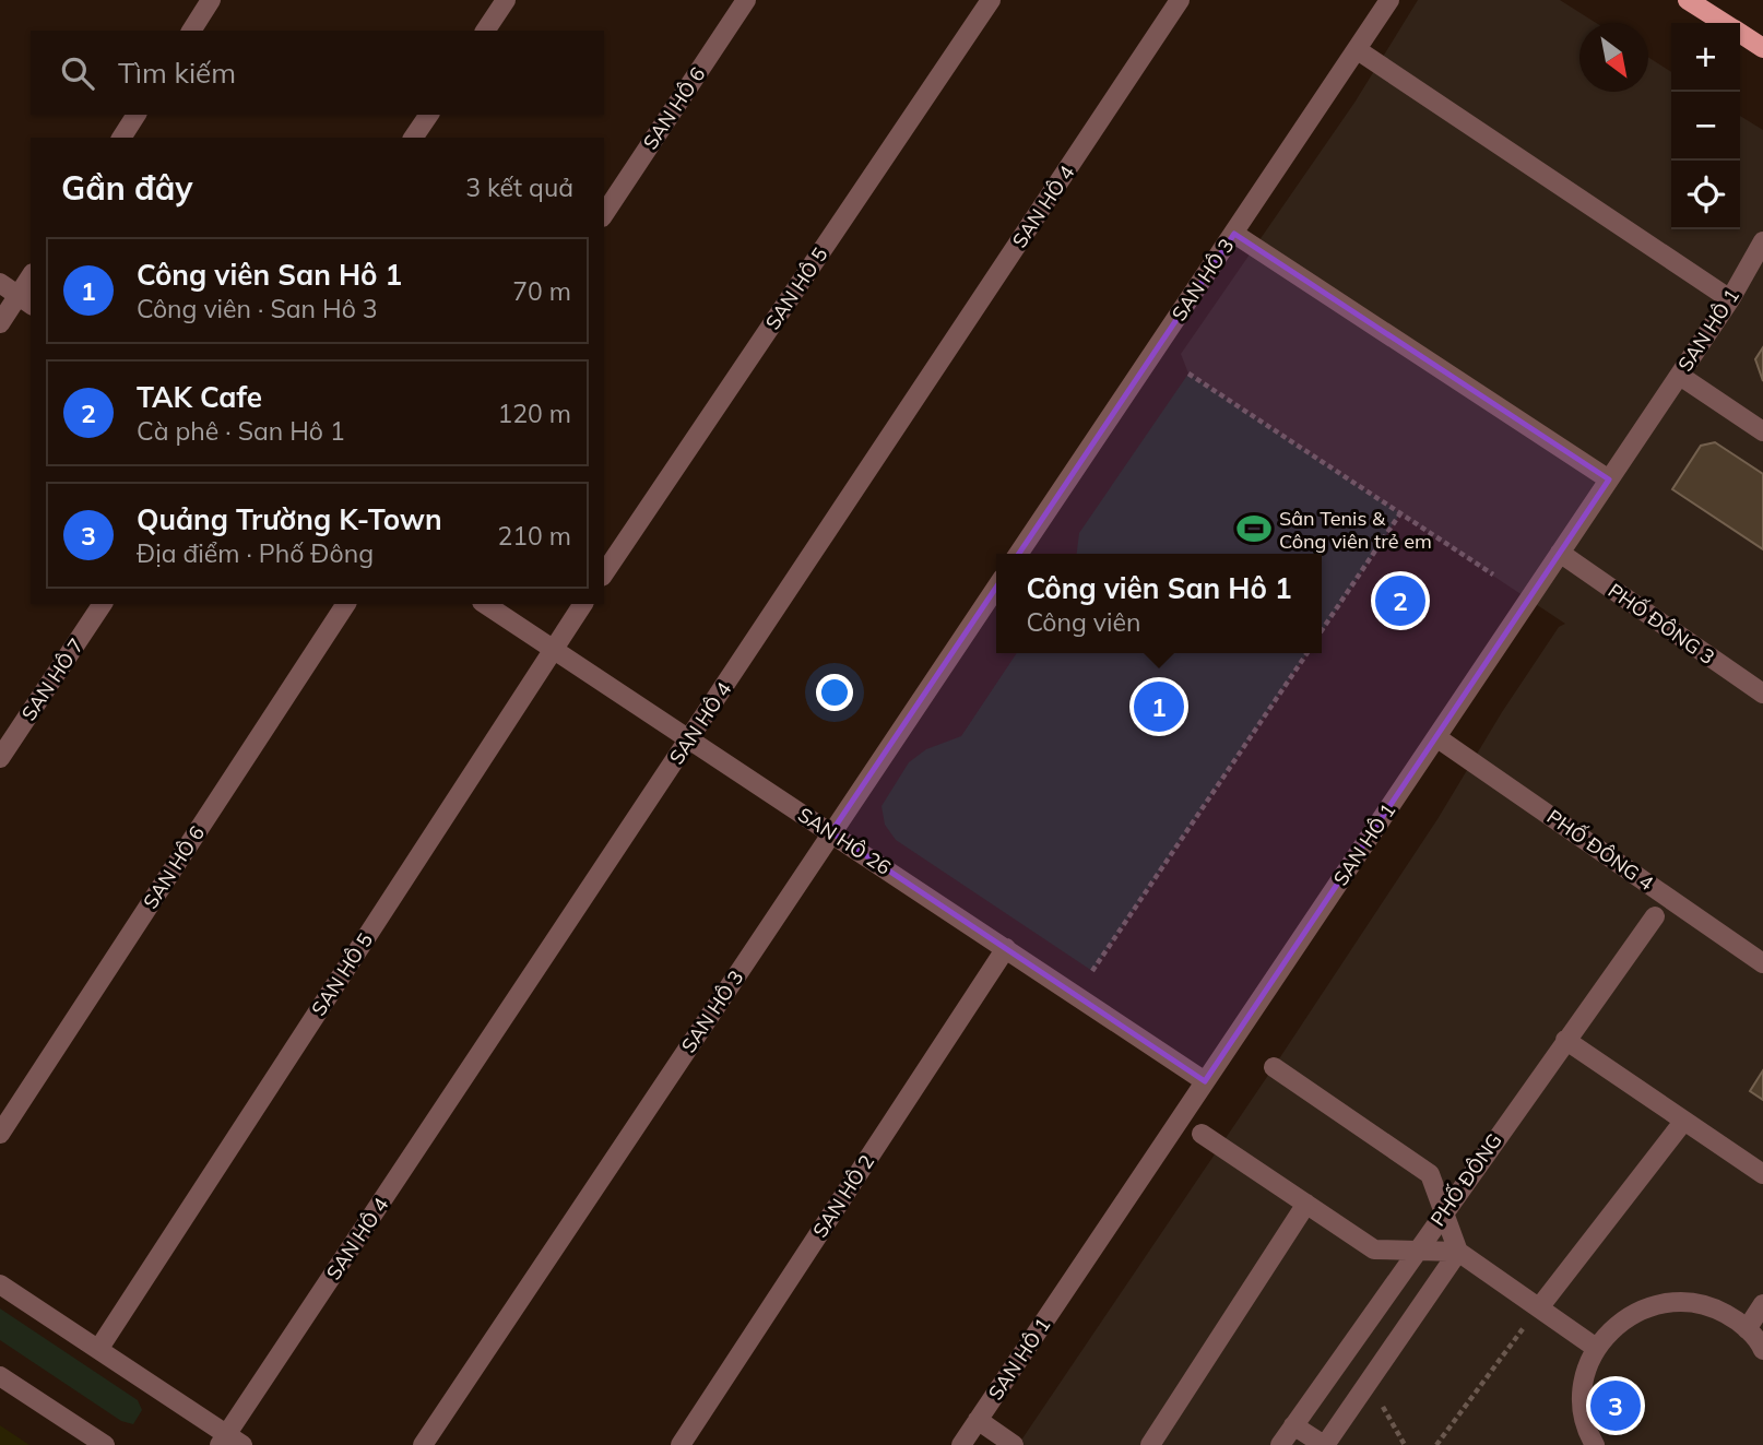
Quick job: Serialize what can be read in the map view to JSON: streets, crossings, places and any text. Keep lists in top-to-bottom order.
{
  "streets": {
    "street": [
      "SAN HÔ 6",
      "SAN HÔ 4",
      "SAN HÔ 3",
      "SAN HÔ 5",
      "SAN HÔ 1",
      "PHỐ ĐÔNG 3",
      "SAN HÔ 7",
      "SAN HÔ 26",
      "PHỐ ĐÔNG 4",
      "PHỐ ĐÔNG",
      "SAN HÔ 2"
    ]
  },
  "crossings": [
    ["SAN HÔ 4", "SAN HÔ 26"],
    ["SAN HÔ 3", "SAN HÔ 26"],
    ["SAN HÔ 5", "SAN HÔ 26"],
    ["SAN HÔ 1", "PHỐ ĐÔNG 3"],
    ["SAN HÔ 1", "SAN HÔ 26"],
    ["SAN HÔ 1", "PHỐ ĐÔNG 4"],
    ["SAN HÔ 26", "SAN HÔ 2"]
  ],
  "places": {
    "sports": ["Sân Tenis & Công viên trẻ em"]
  },
  "north": "bottom right",
  "page": {
    "map_buttons": ["+", "−"],
    "search": "Tìm kiếm",
    "heading": ["Gần đây", "3 kết quả"],
    "list": [
      {
        "mark": "1",
        "name": "Công viên San Hô 1",
        "note": "Công viên · San Hô 3",
        "value": "70 m"
      },
      {
        "mark": "2",
        "name": "TAK Cafe",
        "note": "Cà phê · San Hô 1",
        "value": "120 m"
      },
      {
        "mark": "3",
        "name": "Quảng Trường K-Town",
        "note": "Địa điểm · Phố Đông",
        "value": "210 m"
      }
    ],
    "popup": ["Công viên San Hô 1", "Công viên"],
    "pins": ["2", "1", "3"]
  }
}
